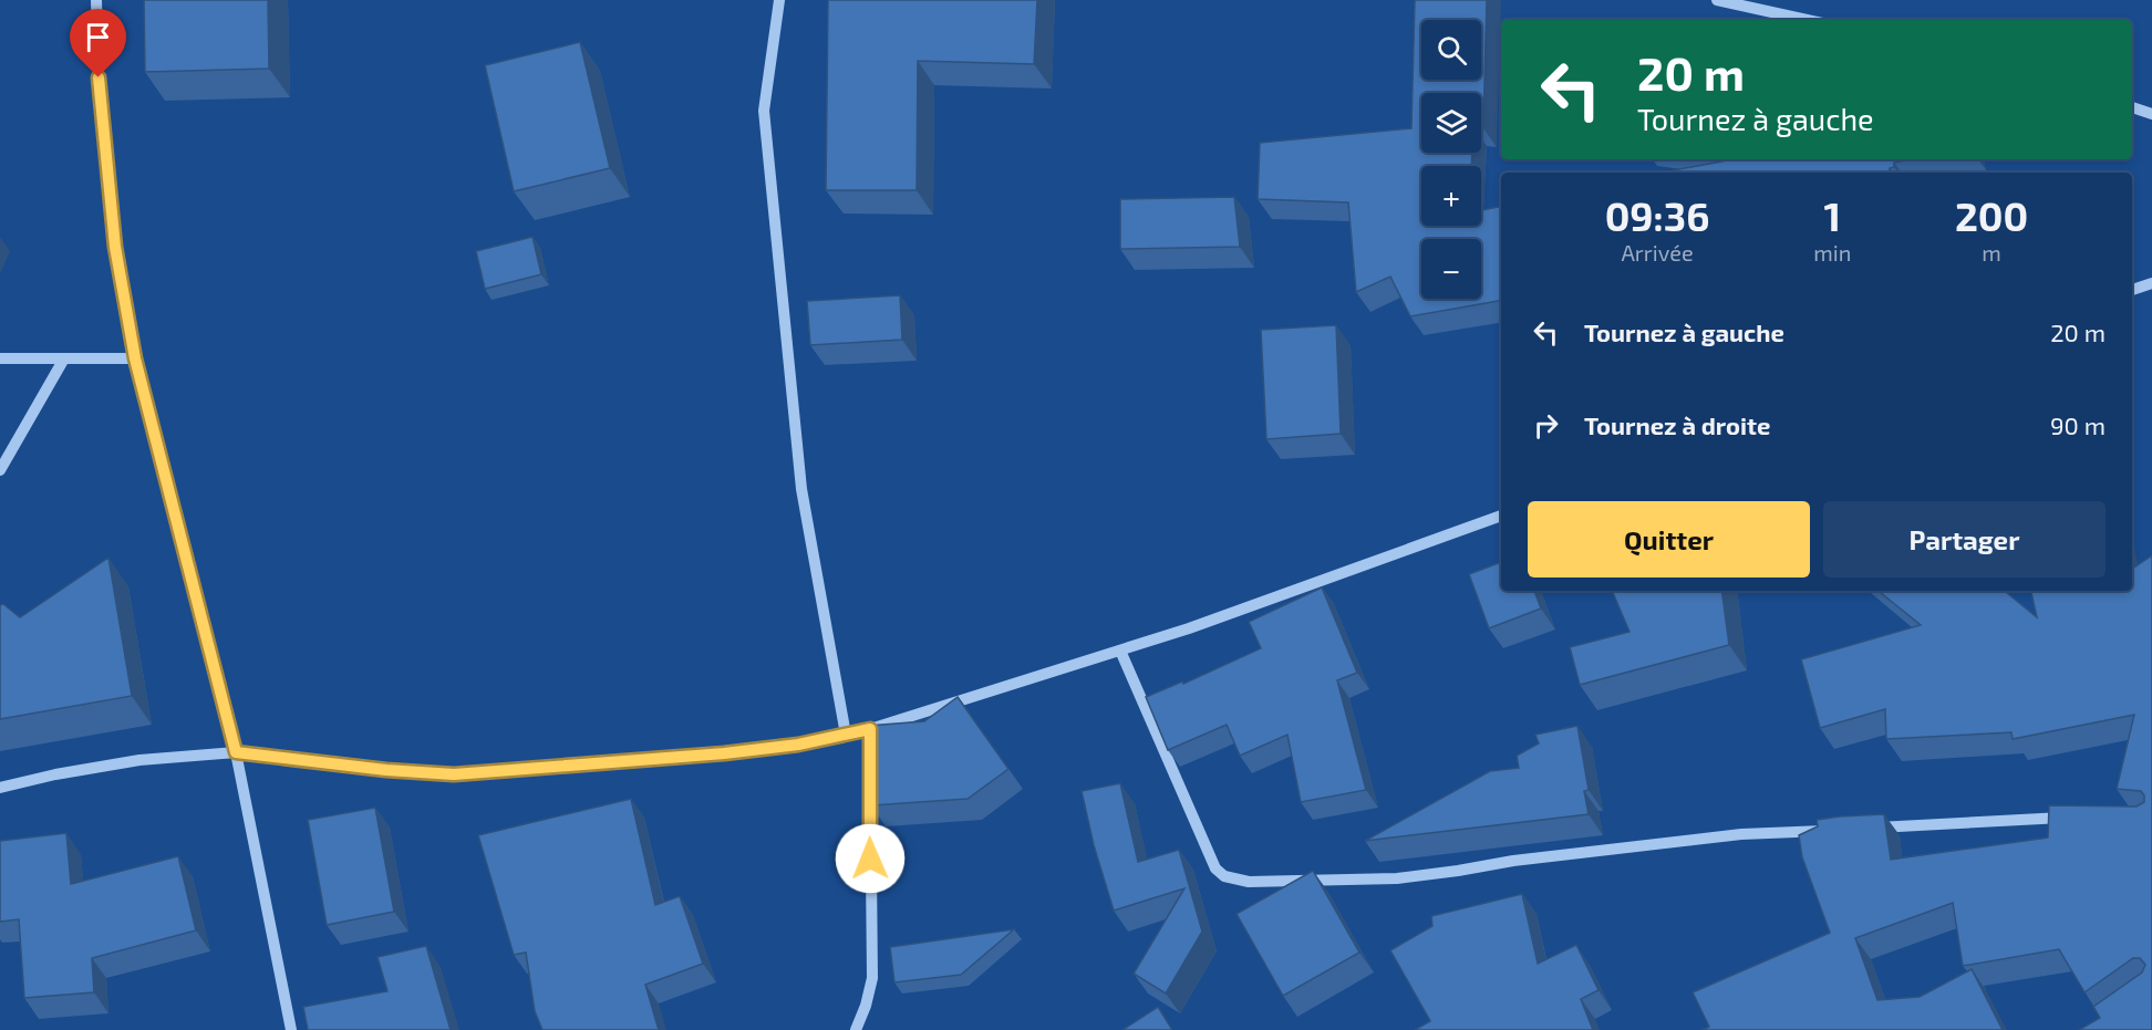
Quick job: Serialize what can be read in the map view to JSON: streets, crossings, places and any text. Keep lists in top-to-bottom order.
{
  "page": {
    "map_buttons": ["+", "−"],
    "turn": ["20 m", "Tournez à gauche"],
    "eta": [
      "09:36",
      "Arrivée",
      "1",
      "min",
      "200",
      "m"
    ],
    "list": [
      {
        "name": "Tournez à gauche",
        "value": "20 m"
      },
      {
        "name": "Tournez à droite",
        "value": "90 m"
      }
    ],
    "buttons": ["Quitter", "Partager"]
  }
}
